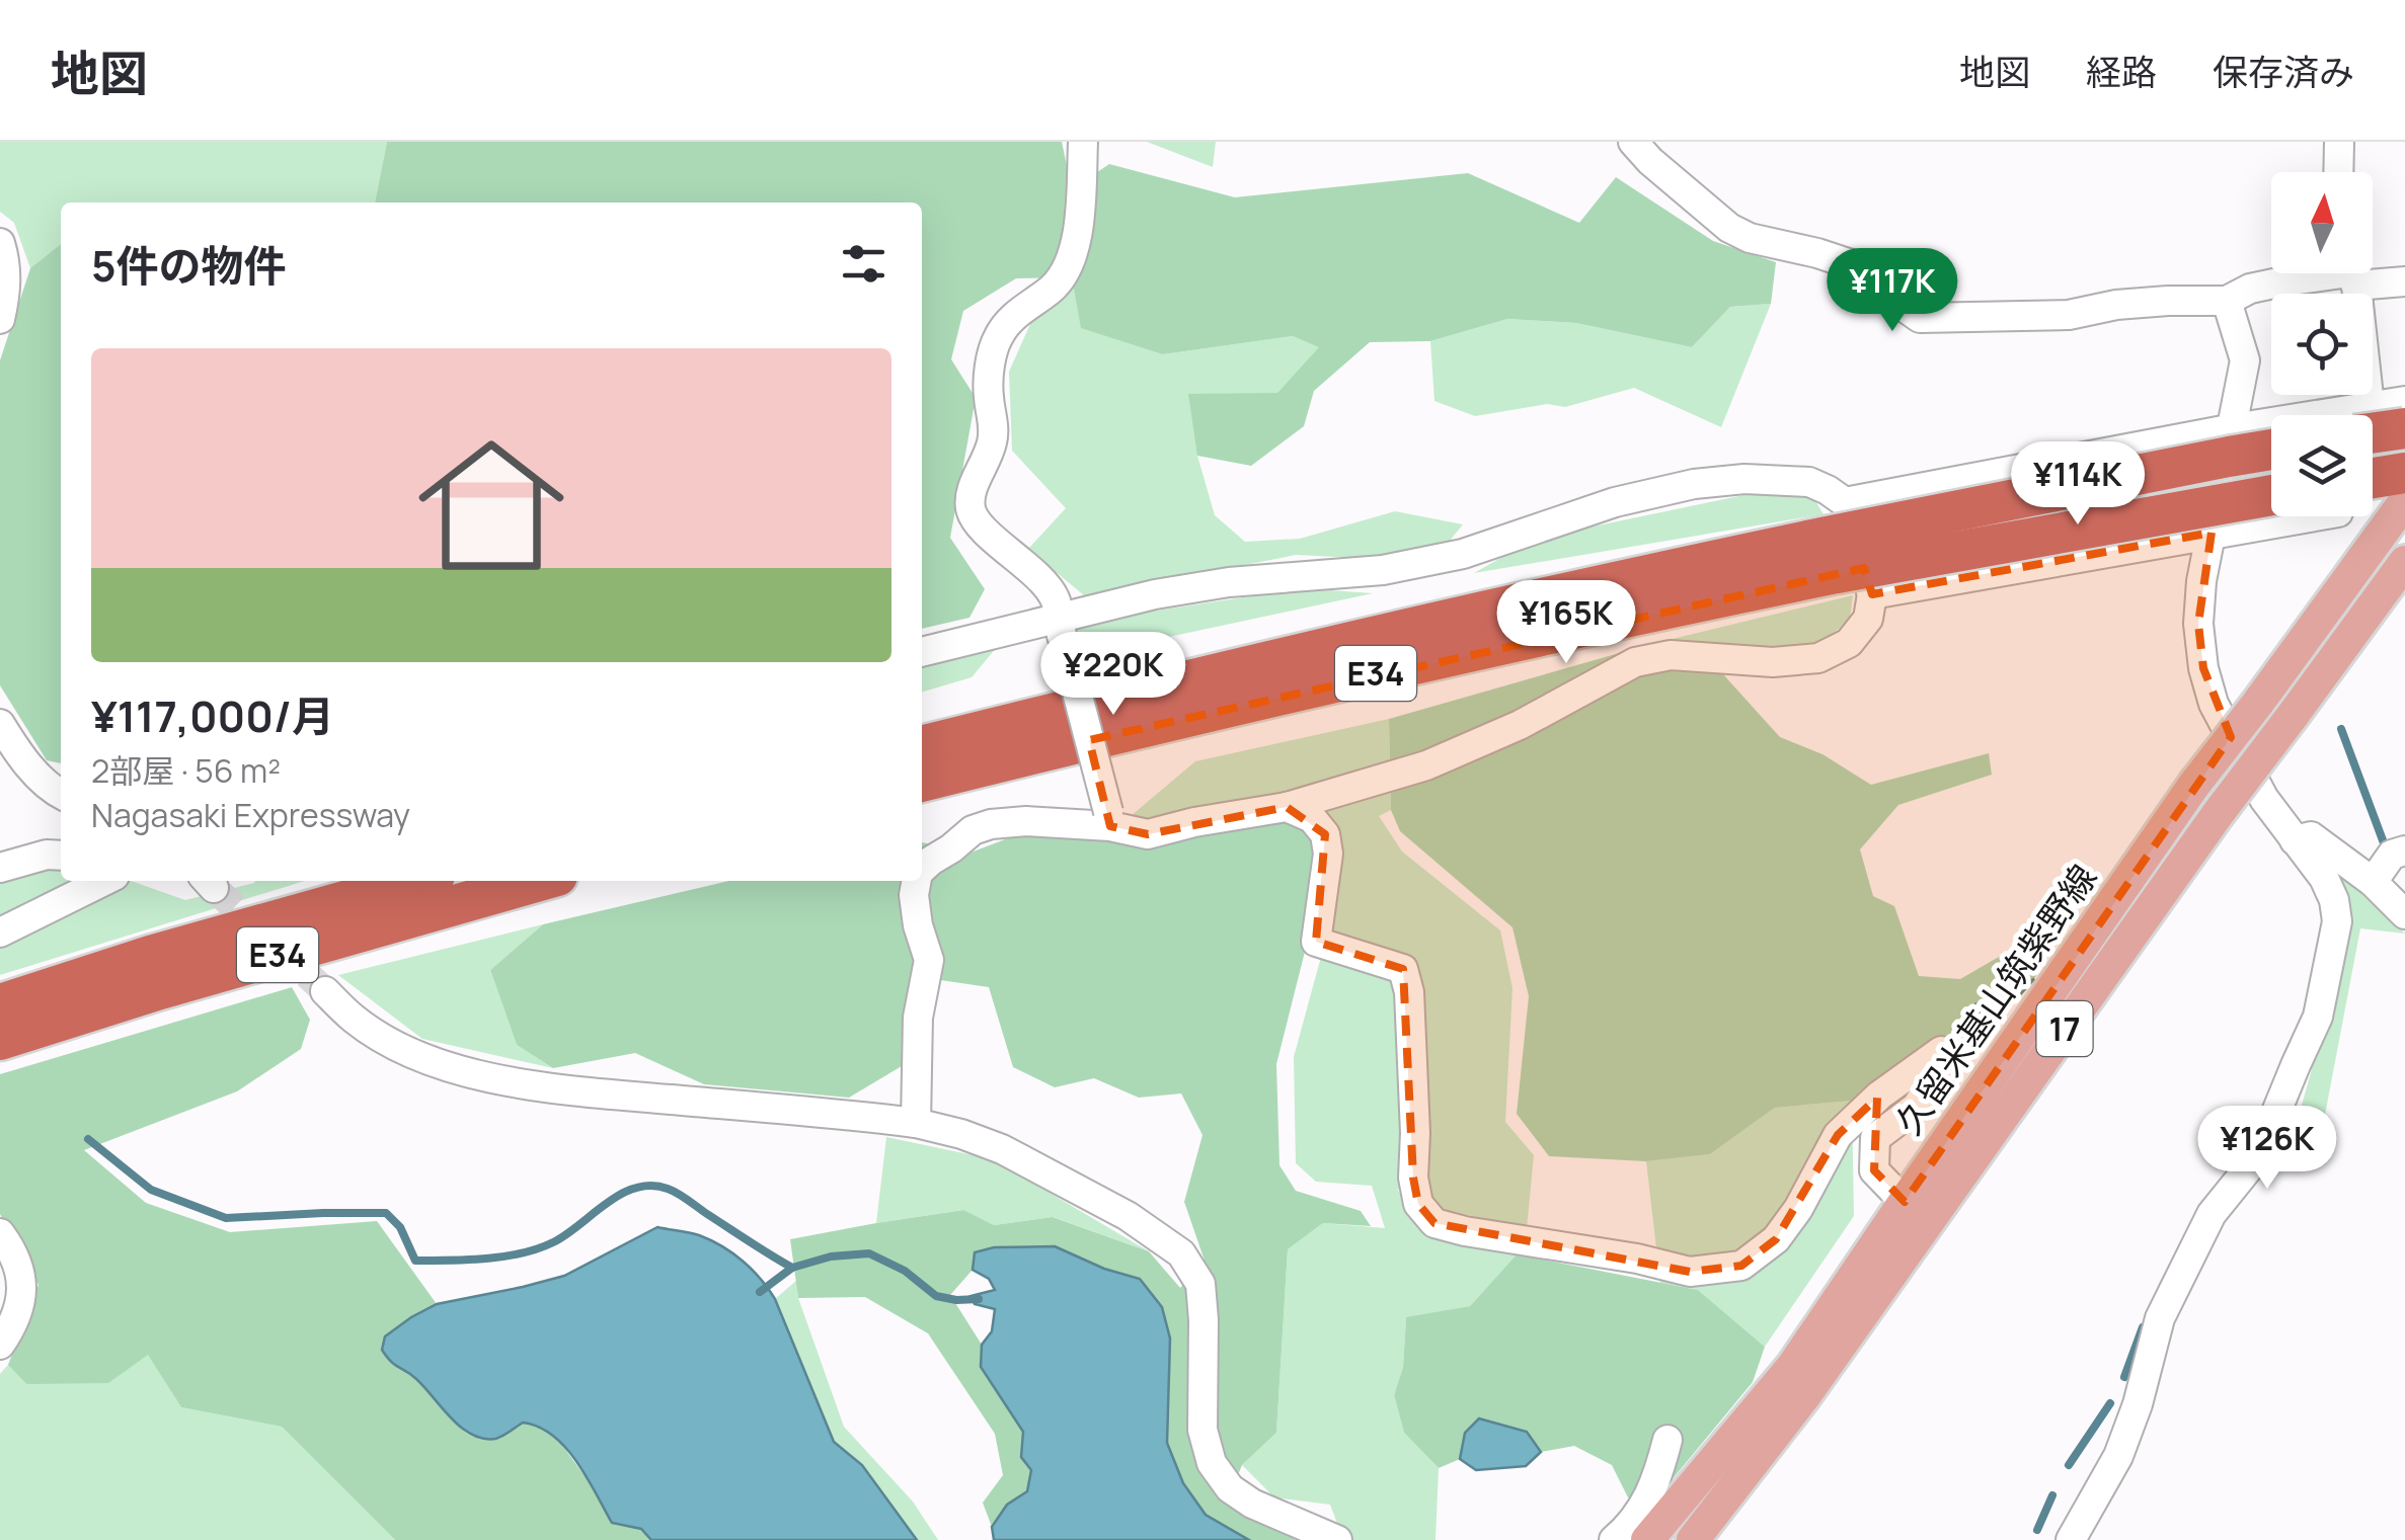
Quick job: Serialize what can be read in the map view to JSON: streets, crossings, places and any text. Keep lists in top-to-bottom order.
{
  "streets": {
    "highway": ["E34"],
    "main road": ["久留米基山筑紫野線", "17"]
  },
  "north": "top",
  "page": {
    "header": "地図",
    "nav": ["地図", "経路", "保存済み"],
    "heading": "5件の物件",
    "price": [
      "¥117K",
      "¥114K",
      "¥165K",
      "¥220K",
      "¥126K"
    ],
    "list": [
      {
        "name": "¥117,000/月",
        "note": "2部屋 · 56 m² · Nagasaki Expressway"
      }
    ]
  }
}
